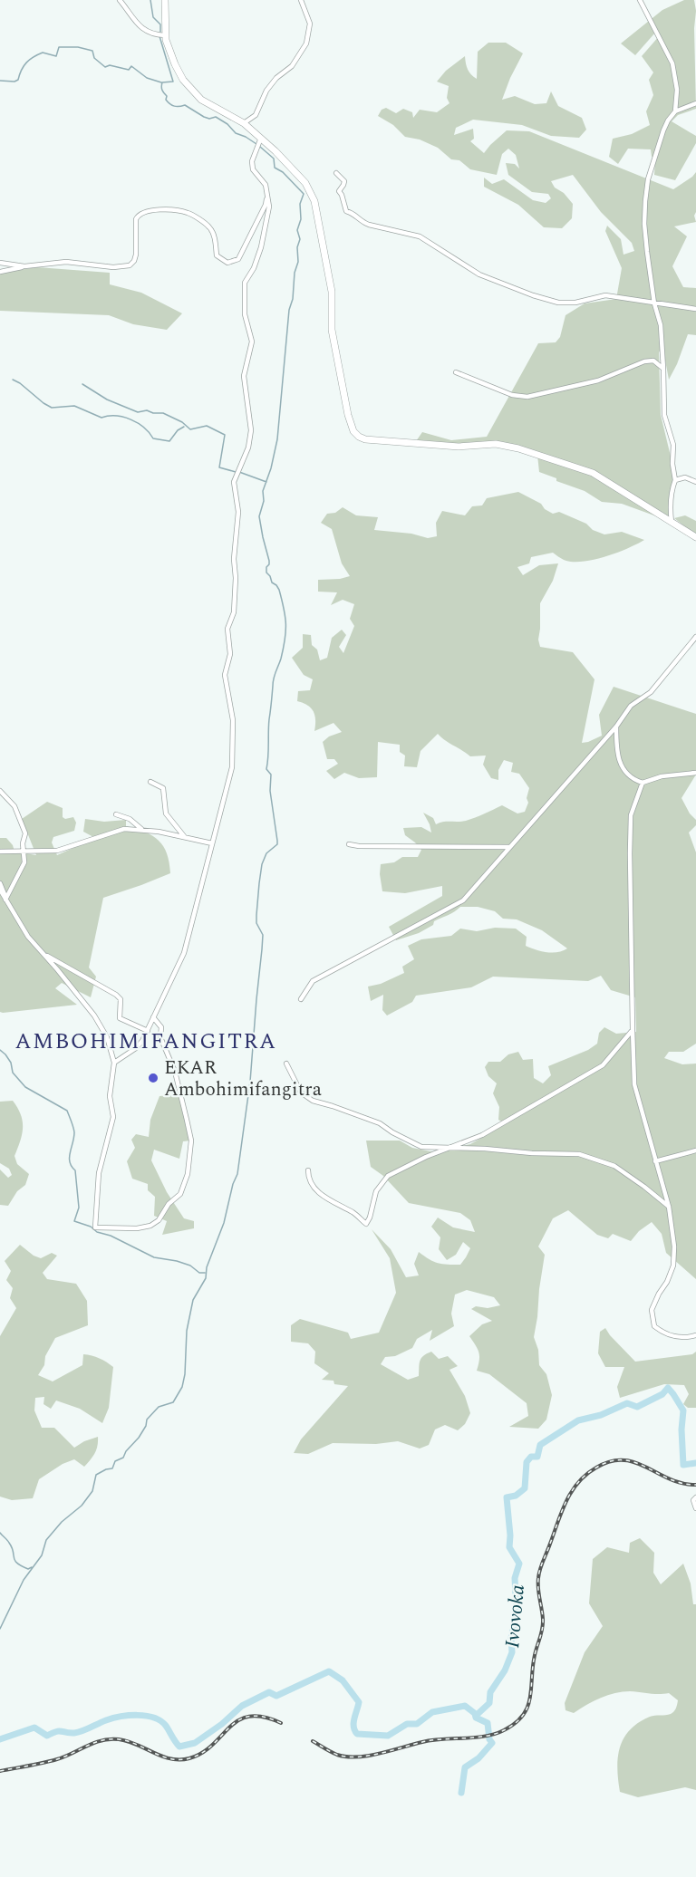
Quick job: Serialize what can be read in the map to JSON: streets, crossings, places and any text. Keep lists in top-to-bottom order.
{
  "districts": ["AMBOHIMIFANGITRA"],
  "water": ["Ivovoka"],
  "places": ["EKAR Ambohimifangitra"]
}
